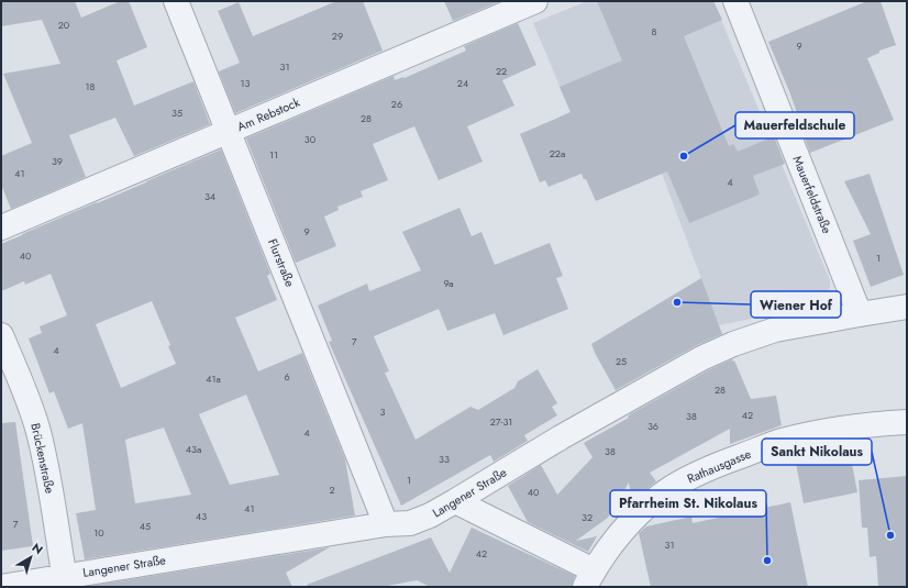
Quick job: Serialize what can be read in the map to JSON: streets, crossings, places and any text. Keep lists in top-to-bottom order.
{
  "streets": {
    "street": [
      "Am Rebstock",
      "Mauerfeldstraße",
      "Flurstraße",
      "Brückenstraße",
      "Rathausgasse",
      "Langener Straße"
    ]
  },
  "crossings": [
    ["Am Rebstock", "Flurstraße"],
    ["Mauerfeldstraße", "Langener Straße"],
    ["Flurstraße", "Langener Straße"],
    ["Brückenstraße", "Langener Straße"],
    ["Rathausgasse", "Langener Straße"]
  ],
  "places": [
    "Mauerfeldschule",
    "Wiener Hof",
    "Sankt Nikolaus",
    "Pfarrheim St. Nikolaus"
  ],
  "house_numbers": [
    "20",
    "8",
    "29",
    "9",
    "31",
    "22",
    "13",
    "24",
    "18",
    "26",
    "35",
    "28",
    "30",
    "22a",
    "11",
    "39",
    "41",
    "4",
    "34",
    "9",
    "40",
    "1",
    "9a",
    "7",
    "4",
    "25",
    "6",
    "41a",
    "28",
    "3",
    "42",
    "38",
    "27-31",
    "36",
    "4",
    "43a",
    "38",
    "33",
    "1",
    "2",
    "40",
    "41",
    "43",
    "32",
    "7",
    "45",
    "10",
    "31",
    "42"
  ],
  "north": "top right"
}
